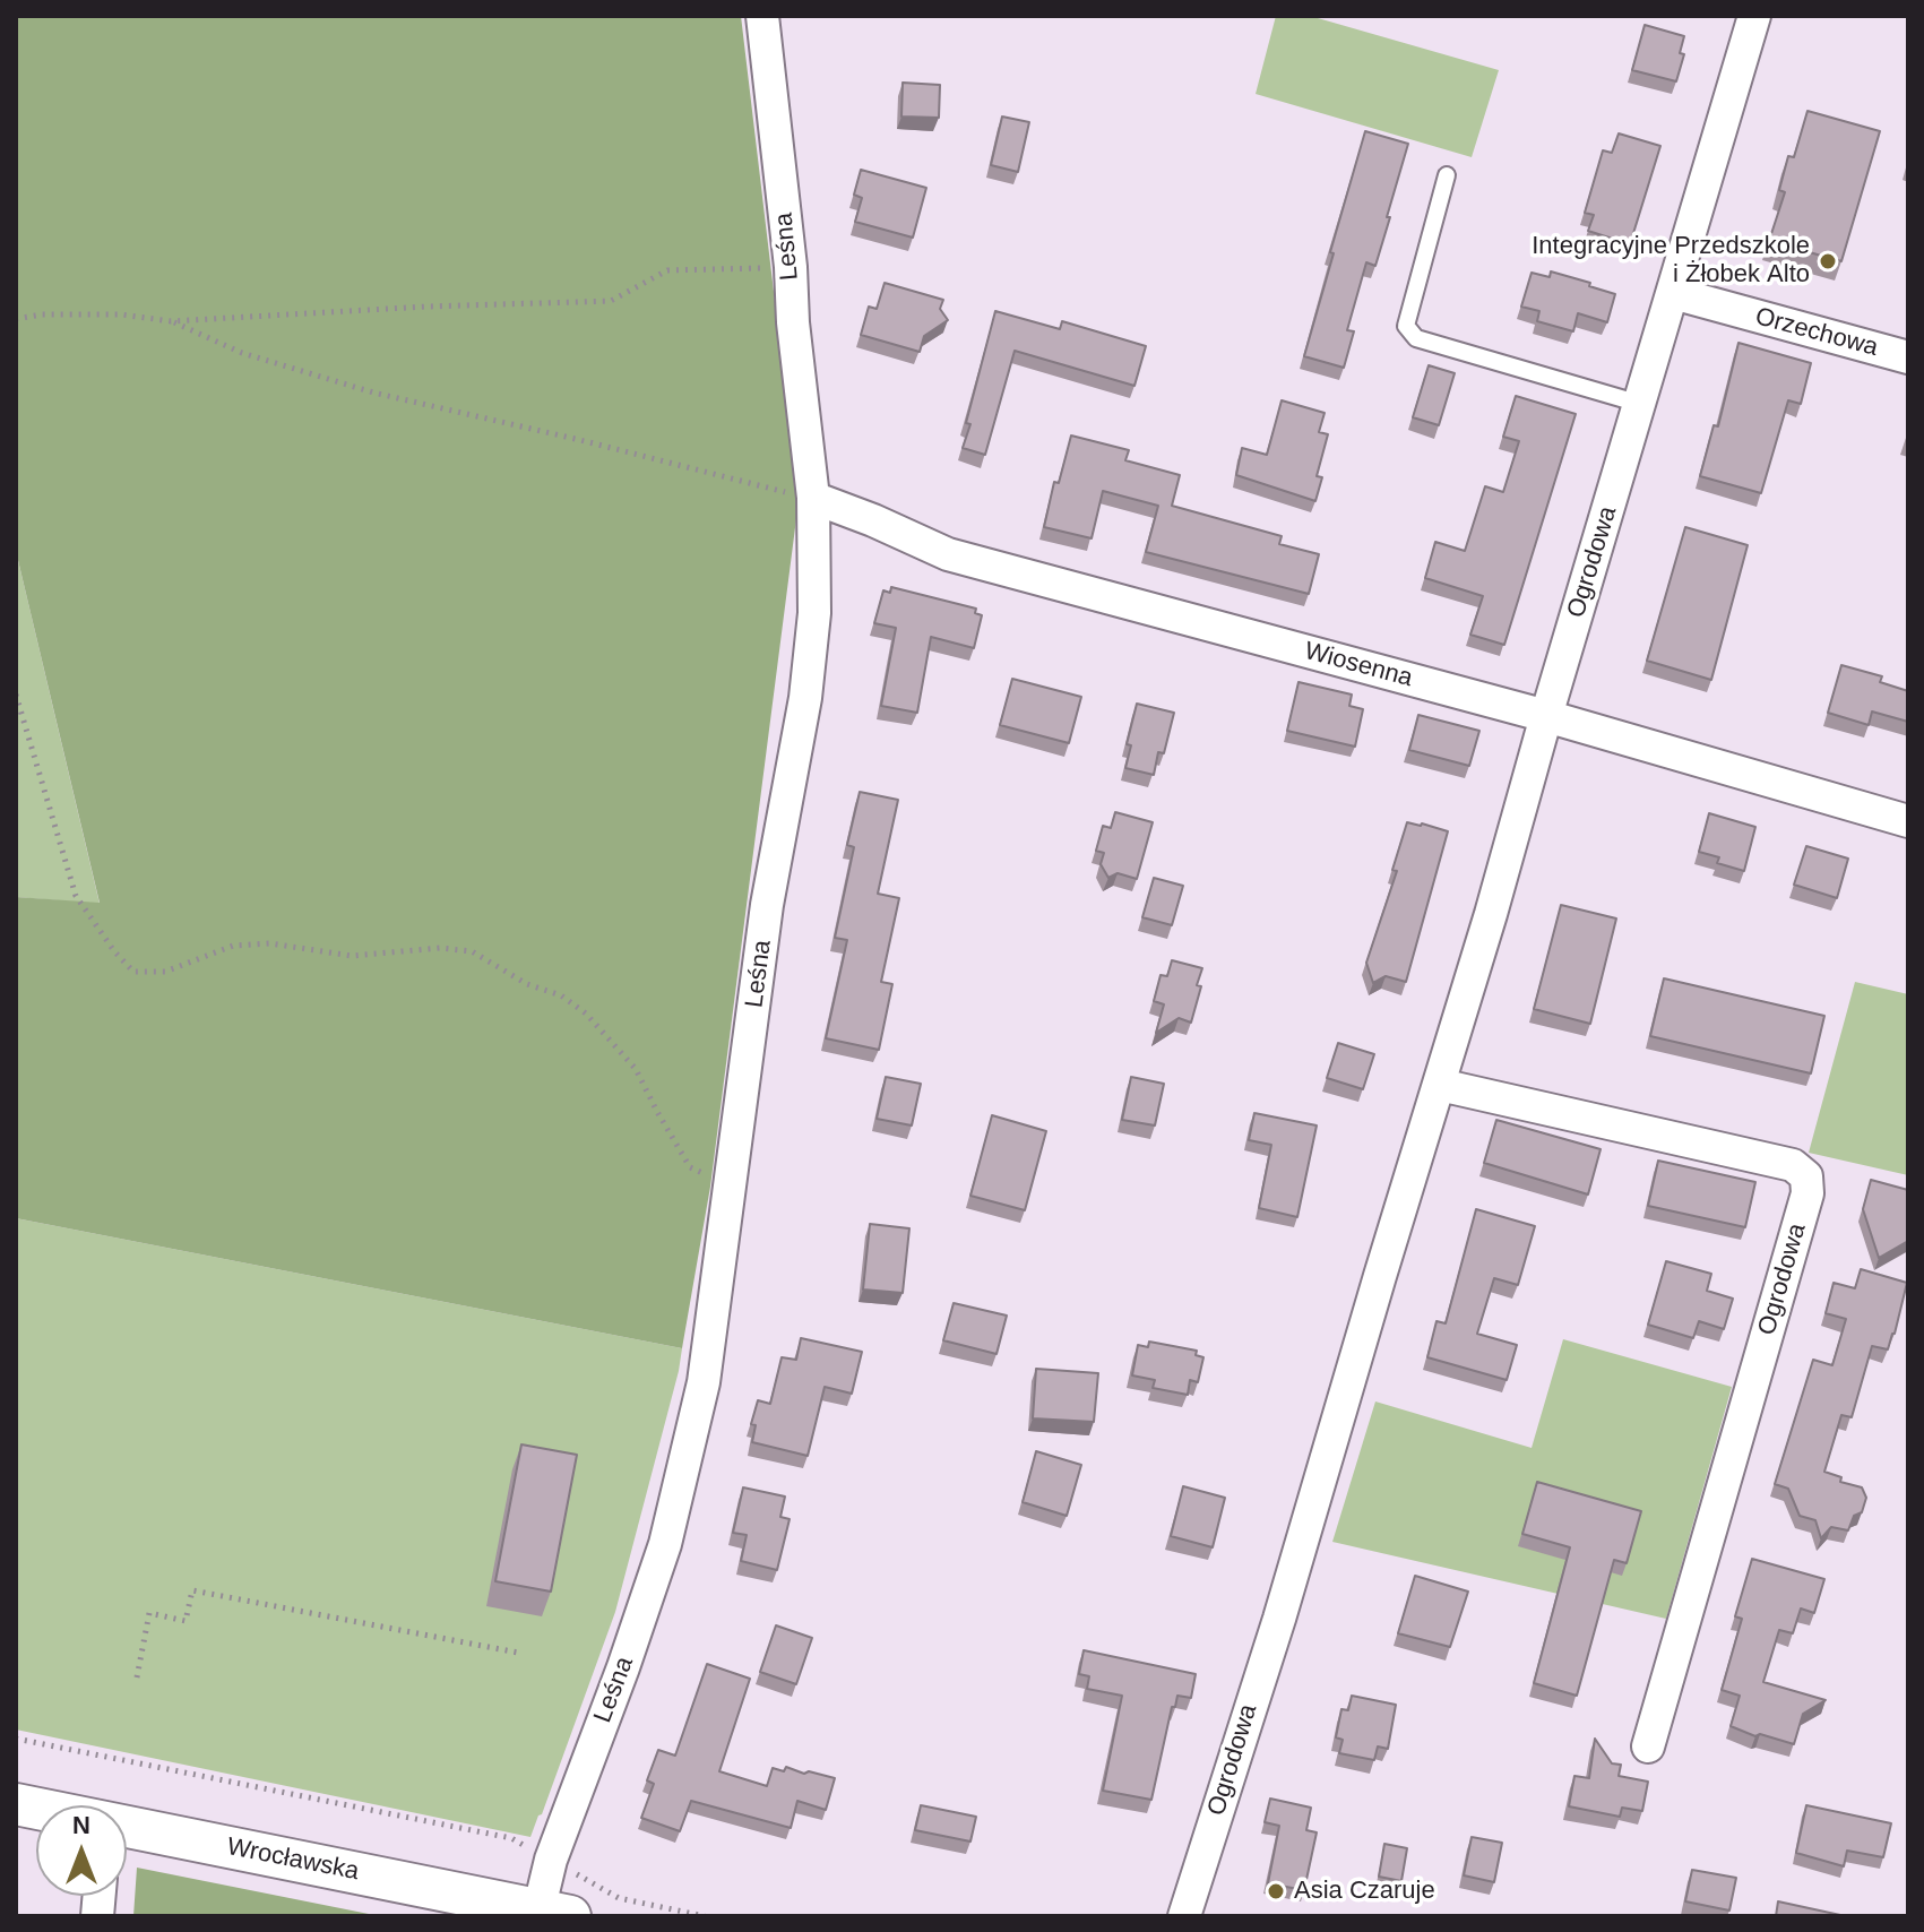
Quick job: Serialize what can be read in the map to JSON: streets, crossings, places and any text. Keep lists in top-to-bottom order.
{
  "streets": {
    "street": [
      "Leśna",
      "Orzechowa",
      "Ogrodowa",
      "Wiosenna",
      "Wrocławska"
    ]
  },
  "crossings": [
    ["Leśna", "Wiosenna"],
    ["Leśna", "Wrocławska"],
    ["Orzechowa", "Ogrodowa"],
    ["Ogrodowa", "Wiosenna"]
  ],
  "places": ["Integracyjne Przedszkole i Żłobek Alto", "Asia Czaruje"],
  "north": "top"
}
